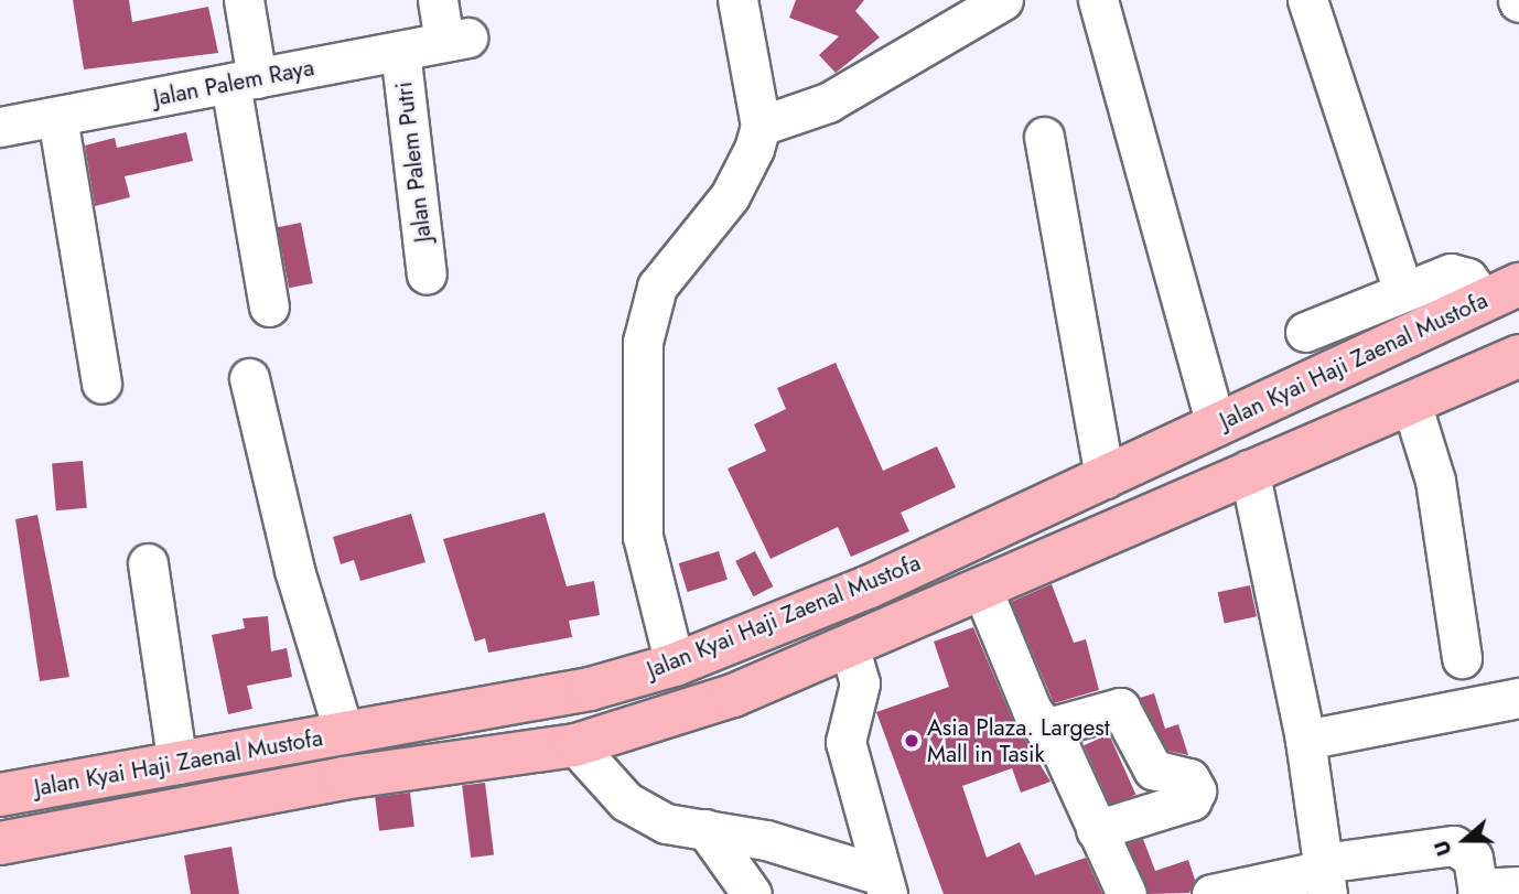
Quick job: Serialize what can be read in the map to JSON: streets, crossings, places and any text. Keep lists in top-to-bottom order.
{
  "streets": {
    "main road": ["Jalan Kyai Haji Zaenal Mustofa"],
    "street": ["Jalan Palem Raya", "Jalan Palem Putri"]
  },
  "crossings": [
    ["Jalan Palem Raya", "Jalan Palem Putri"]
  ],
  "places": ["Asia Plaza. Largest Mall in Tasik"],
  "north": "left"
}
